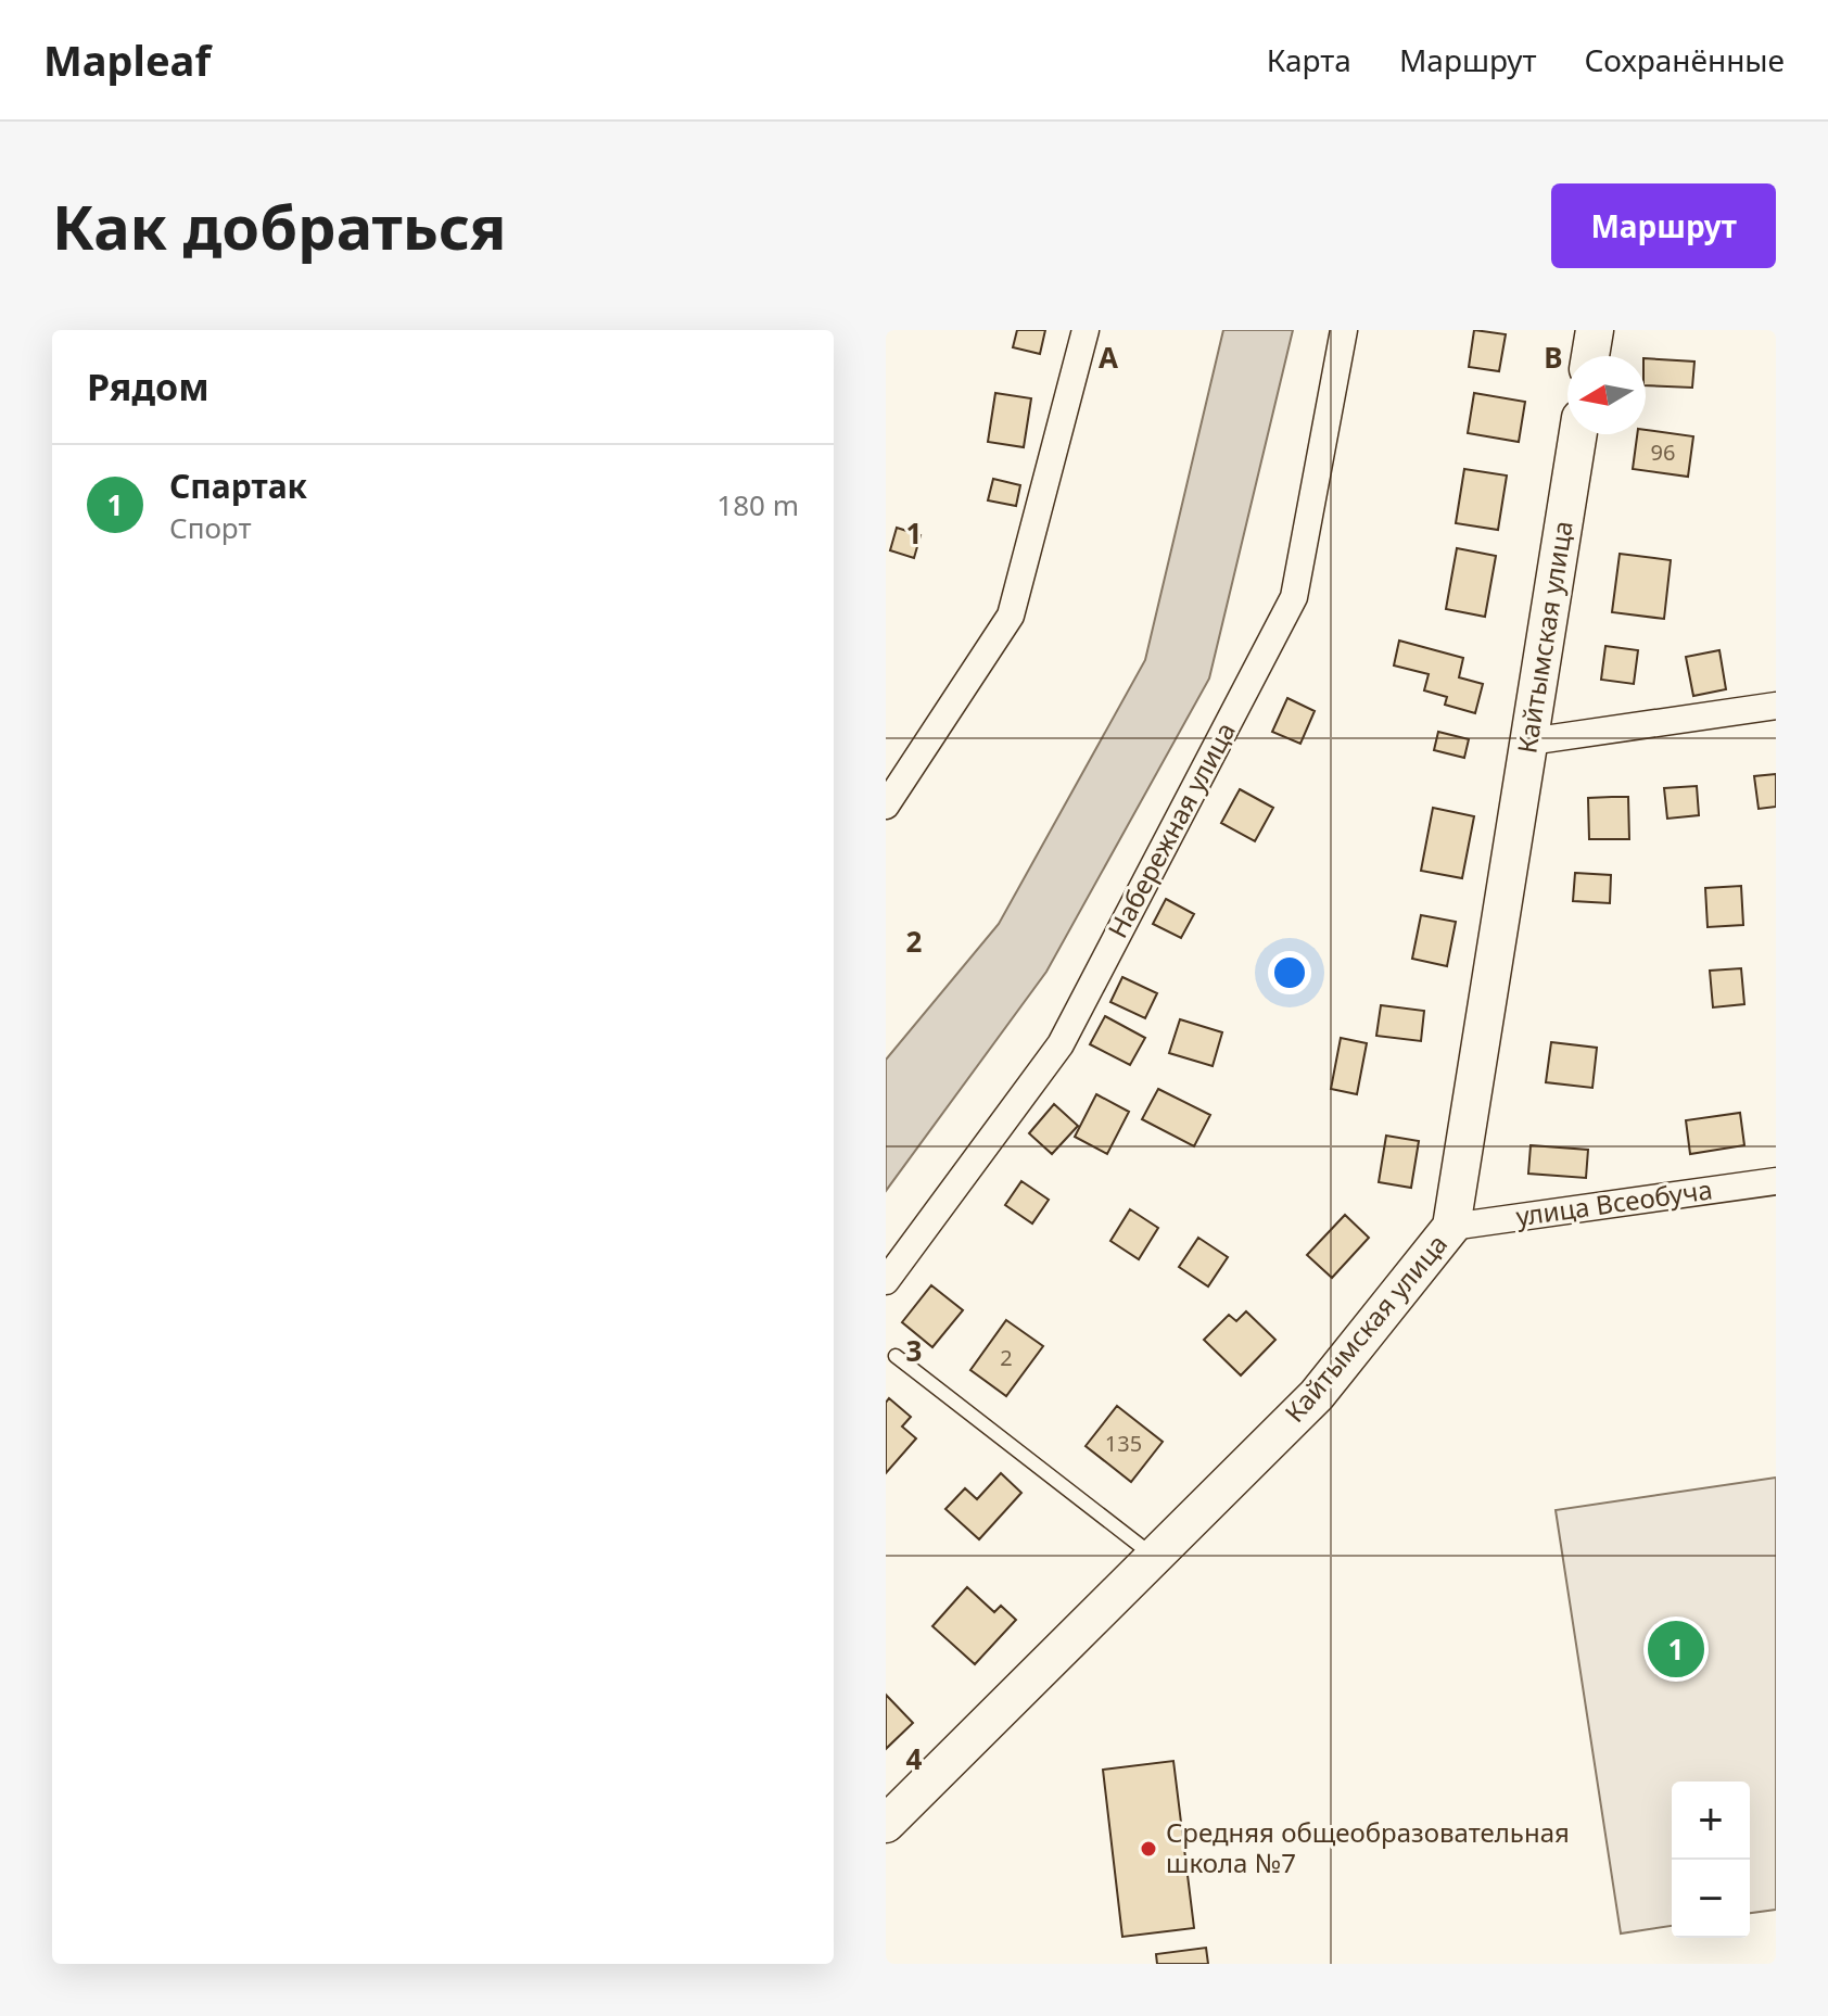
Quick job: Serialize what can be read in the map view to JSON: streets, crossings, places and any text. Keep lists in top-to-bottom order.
{
  "streets": {
    "street": ["Кайтымская улица", "Набережная улица", "улица Всеобуча"]
  },
  "crossings": [
    ["Кайтымская улица", "улица Всеобуча"]
  ],
  "places": ["Средняя общеобразовательная школа №7"],
  "house_numbers": ["96", "2", "135"],
  "north": "left",
  "page": {
    "header": "Mapleaf",
    "nav": ["Карта", "Маршрут", "Сохранённые"],
    "buttons": "Маршрут",
    "title": "Как добраться",
    "heading": "Рядом",
    "list": [
      {
        "mark": "1",
        "name": "Спартак",
        "note": "Спорт",
        "value": "180 m"
      }
    ],
    "pins": "1",
    "map_buttons": ["+", "−"]
  },
  "grid": {
    "columns": ["A", "B"],
    "rows": [
      "1",
      "2",
      "3",
      "4"
    ]
  }
}
